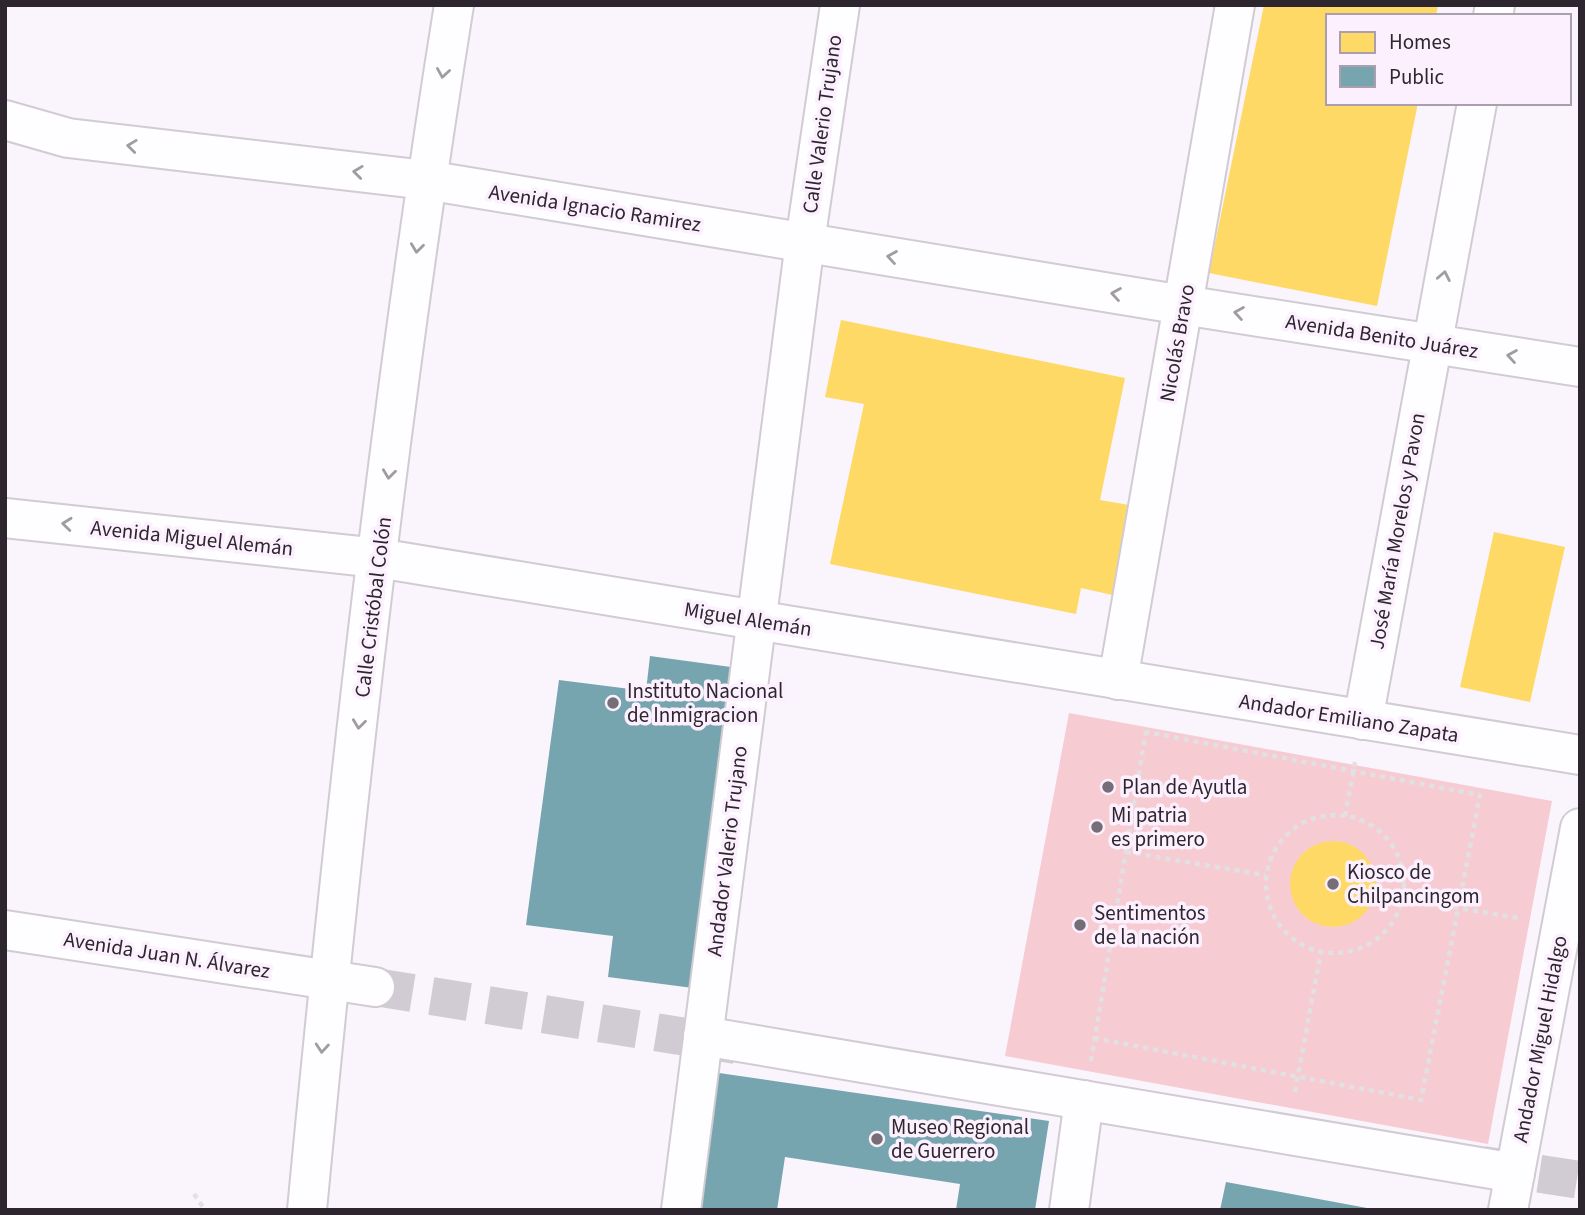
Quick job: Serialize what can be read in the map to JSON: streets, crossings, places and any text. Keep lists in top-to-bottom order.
{
  "streets": {
    "street": [
      "Calle Valerio Trujano",
      "Avenida Ignacio Ramirez",
      "Avenida Benito Juárez",
      "Nicolás Bravo",
      "José María Morelos y Pavon",
      "Avenida Miguel Alemán",
      "Calle Cristóbal Colón",
      "Miguel Alemán",
      "Andador Emiliano Zapata",
      "Andador Valerio Trujano",
      "Avenida Juan N. Álvarez",
      "Andador Miguel Hidalgo"
    ]
  },
  "crossings": [
    ["Calle Valerio Trujano", "Avenida Ignacio Ramirez"],
    ["Calle Valerio Trujano", "Andador Valerio Trujano"],
    ["Avenida Ignacio Ramirez", "Avenida Benito Juárez"],
    ["Avenida Ignacio Ramirez", "Nicolás Bravo"],
    ["Avenida Ignacio Ramirez", "Calle Cristóbal Colón"],
    ["Avenida Ignacio Ramirez", "Andador Valerio Trujano"],
    ["Avenida Benito Juárez", "Nicolás Bravo"],
    ["Avenida Benito Juárez", "José María Morelos y Pavon"],
    ["Nicolás Bravo", "Miguel Alemán"],
    ["Nicolás Bravo", "Andador Emiliano Zapata"],
    ["José María Morelos y Pavon", "Andador Emiliano Zapata"],
    ["Avenida Miguel Alemán", "Calle Cristóbal Colón"],
    ["Avenida Miguel Alemán", "Miguel Alemán"],
    ["Calle Cristóbal Colón", "Miguel Alemán"],
    ["Calle Cristóbal Colón", "Avenida Juan N. Álvarez"],
    ["Miguel Alemán", "Andador Emiliano Zapata"],
    ["Miguel Alemán", "Andador Valerio Trujano"]
  ],
  "one_way": [
    "Avenida Ignacio Ramirez",
    "Avenida Benito Juárez",
    "José María Morelos y Pavon",
    "Avenida Miguel Alemán",
    "Calle Cristóbal Colón"
  ],
  "places": [
    "Instituto Nacional de Inmigracion",
    "Plan de Ayutla",
    "Mi patria es primero",
    "Kiosco de Chilpancingom",
    "Sentimentos de la nación",
    "Museo Regional de Guerrero"
  ],
  "legend": ["Homes", "Public"]
}
